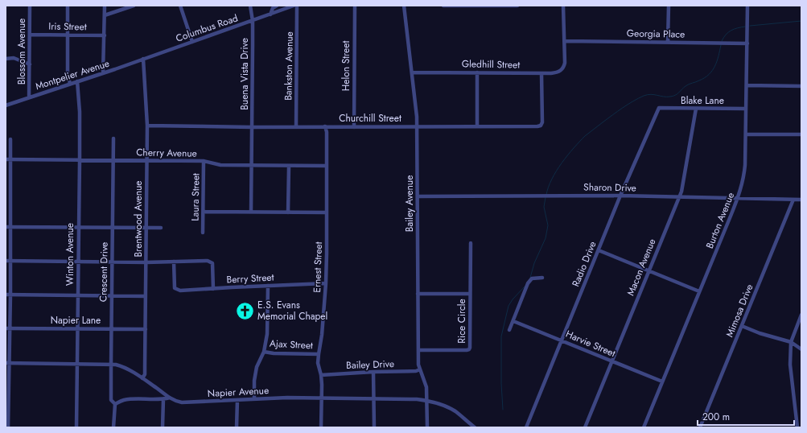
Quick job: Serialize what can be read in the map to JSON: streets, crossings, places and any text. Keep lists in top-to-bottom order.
{
  "streets": {
    "street": [
      "Iris Street",
      "Columbus Road",
      "Georgia Place",
      "Blossom Avenue",
      "Gledhill Street",
      "Bankston Avenue",
      "Helon Street",
      "Buena Vista Drive",
      "Montpelier Avenue",
      "Blake Lane",
      "Churchill Street",
      "Cherry Avenue",
      "Sharon Drive",
      "Laura Street",
      "Bailey Avenue",
      "Brentwood Avenue",
      "Burton Avenue",
      "Winton Avenue",
      "Radio Drive",
      "Ernest Street",
      "Macon Avenue",
      "Crescent Drive",
      "Berry Street",
      "Mimosa Drive",
      "Napier Lane",
      "Rice Circle",
      "Harvie Street",
      "Ajax Street",
      "Bailey Drive",
      "Napier Avenue"
    ]
  },
  "crossings": [
    ["Iris Street", "Blossom Avenue"],
    ["Columbus Road", "Buena Vista Drive"],
    ["Columbus Road", "Montpelier Avenue"],
    ["Columbus Road", "Brentwood Avenue"],
    ["Georgia Place", "Gledhill Street"],
    ["Georgia Place", "Burton Avenue"],
    ["Blossom Avenue", "Montpelier Avenue"],
    ["Gledhill Street", "Churchill Street"],
    ["Gledhill Street", "Bailey Avenue"],
    ["Bankston Avenue", "Churchill Street"],
    ["Helon Street", "Churchill Street"],
    ["Buena Vista Drive", "Churchill Street"],
    ["Buena Vista Drive", "Cherry Avenue"],
    ["Montpelier Avenue", "Brentwood Avenue"],
    ["Montpelier Avenue", "Winton Avenue"],
    ["Blake Lane", "Burton Avenue"],
    ["Blake Lane", "Radio Drive"],
    ["Blake Lane", "Macon Avenue"],
    ["Churchill Street", "Bailey Avenue"],
    ["Churchill Street", "Brentwood Avenue"],
    ["Churchill Street", "Ernest Street"],
    ["Cherry Avenue", "Laura Street"],
    ["Cherry Avenue", "Brentwood Avenue"],
    ["Cherry Avenue", "Winton Avenue"],
    ["Cherry Avenue", "Ernest Street"],
    ["Cherry Avenue", "Crescent Drive"],
    ["Sharon Drive", "Bailey Avenue"],
    ["Sharon Drive", "Burton Avenue"],
    ["Sharon Drive", "Radio Drive"],
    ["Sharon Drive", "Macon Avenue"],
    ["Sharon Drive", "Mimosa Drive"],
    ["Bailey Avenue", "Rice Circle"],
    ["Bailey Avenue", "Bailey Drive"],
    ["Bailey Avenue", "Napier Avenue"],
    ["Brentwood Avenue", "Napier Lane"],
    ["Brentwood Avenue", "Napier Avenue"],
    ["Burton Avenue", "Harvie Street"],
    ["Winton Avenue", "Napier Lane"],
    ["Winton Avenue", "Napier Avenue"],
    ["Radio Drive", "Harvie Street"],
    ["Ernest Street", "Berry Street"],
    ["Ernest Street", "Ajax Street"],
    ["Ernest Street", "Bailey Drive"],
    ["Ernest Street", "Napier Avenue"],
    ["Macon Avenue", "Harvie Street"],
    ["Crescent Drive", "Napier Lane"],
    ["Crescent Drive", "Napier Avenue"]
  ],
  "places": {
    "church": ["E.S. Evans Memorial Chapel"]
  },
  "scale_bar": "200 m"
}
